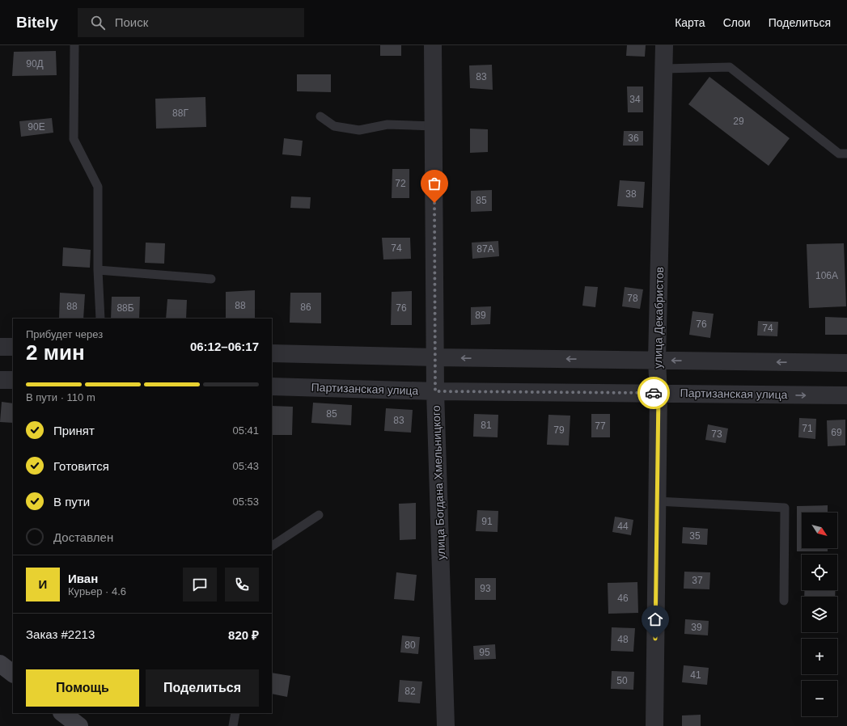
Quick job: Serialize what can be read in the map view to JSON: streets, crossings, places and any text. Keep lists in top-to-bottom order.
{
  "streets": {
    "street": ["улица Декабристов", "Партизанская улица", "улица Богдана Хмельницкого"]
  },
  "crossings": [
    ["улица Декабристов", "Партизанская улица"],
    ["Партизанская улица", "улица Богдана Хмельницкого"]
  ],
  "house_numbers": [
    "90Д",
    "83",
    "34",
    "88Г",
    "29",
    "90Е",
    "36",
    "72",
    "38",
    "85",
    "74",
    "87А",
    "106А",
    "78",
    "88",
    "88",
    "86",
    "88Б",
    "76",
    "89",
    "76",
    "74",
    "85",
    "83",
    "81",
    "77",
    "71",
    "79",
    "69",
    "73",
    "91",
    "44",
    "35",
    "37",
    "93",
    "46",
    "39",
    "48",
    "80",
    "95",
    "41",
    "50",
    "82"
  ],
  "north": "bottom right",
  "page": {
    "header": "Bitely",
    "search": "Поиск",
    "nav": ["Карта", "Слои", "Поделиться"],
    "heading": ["2 мин", "Прибудет через", "06:12–06:17"],
    "panel": [
      "Иван",
      "Курьер · 4.6",
      "Заказ #2213",
      "820 ₽"
    ],
    "bar": "В пути · 110 m",
    "list": [
      ["Принят", "05:41"],
      ["Готовится", "05:43"],
      ["В пути", "05:53"],
      "Доставлен"
    ],
    "map_buttons": ["+", "−"],
    "round": "И",
    "buttons": ["Помощь", "Поделиться"]
  }
}
